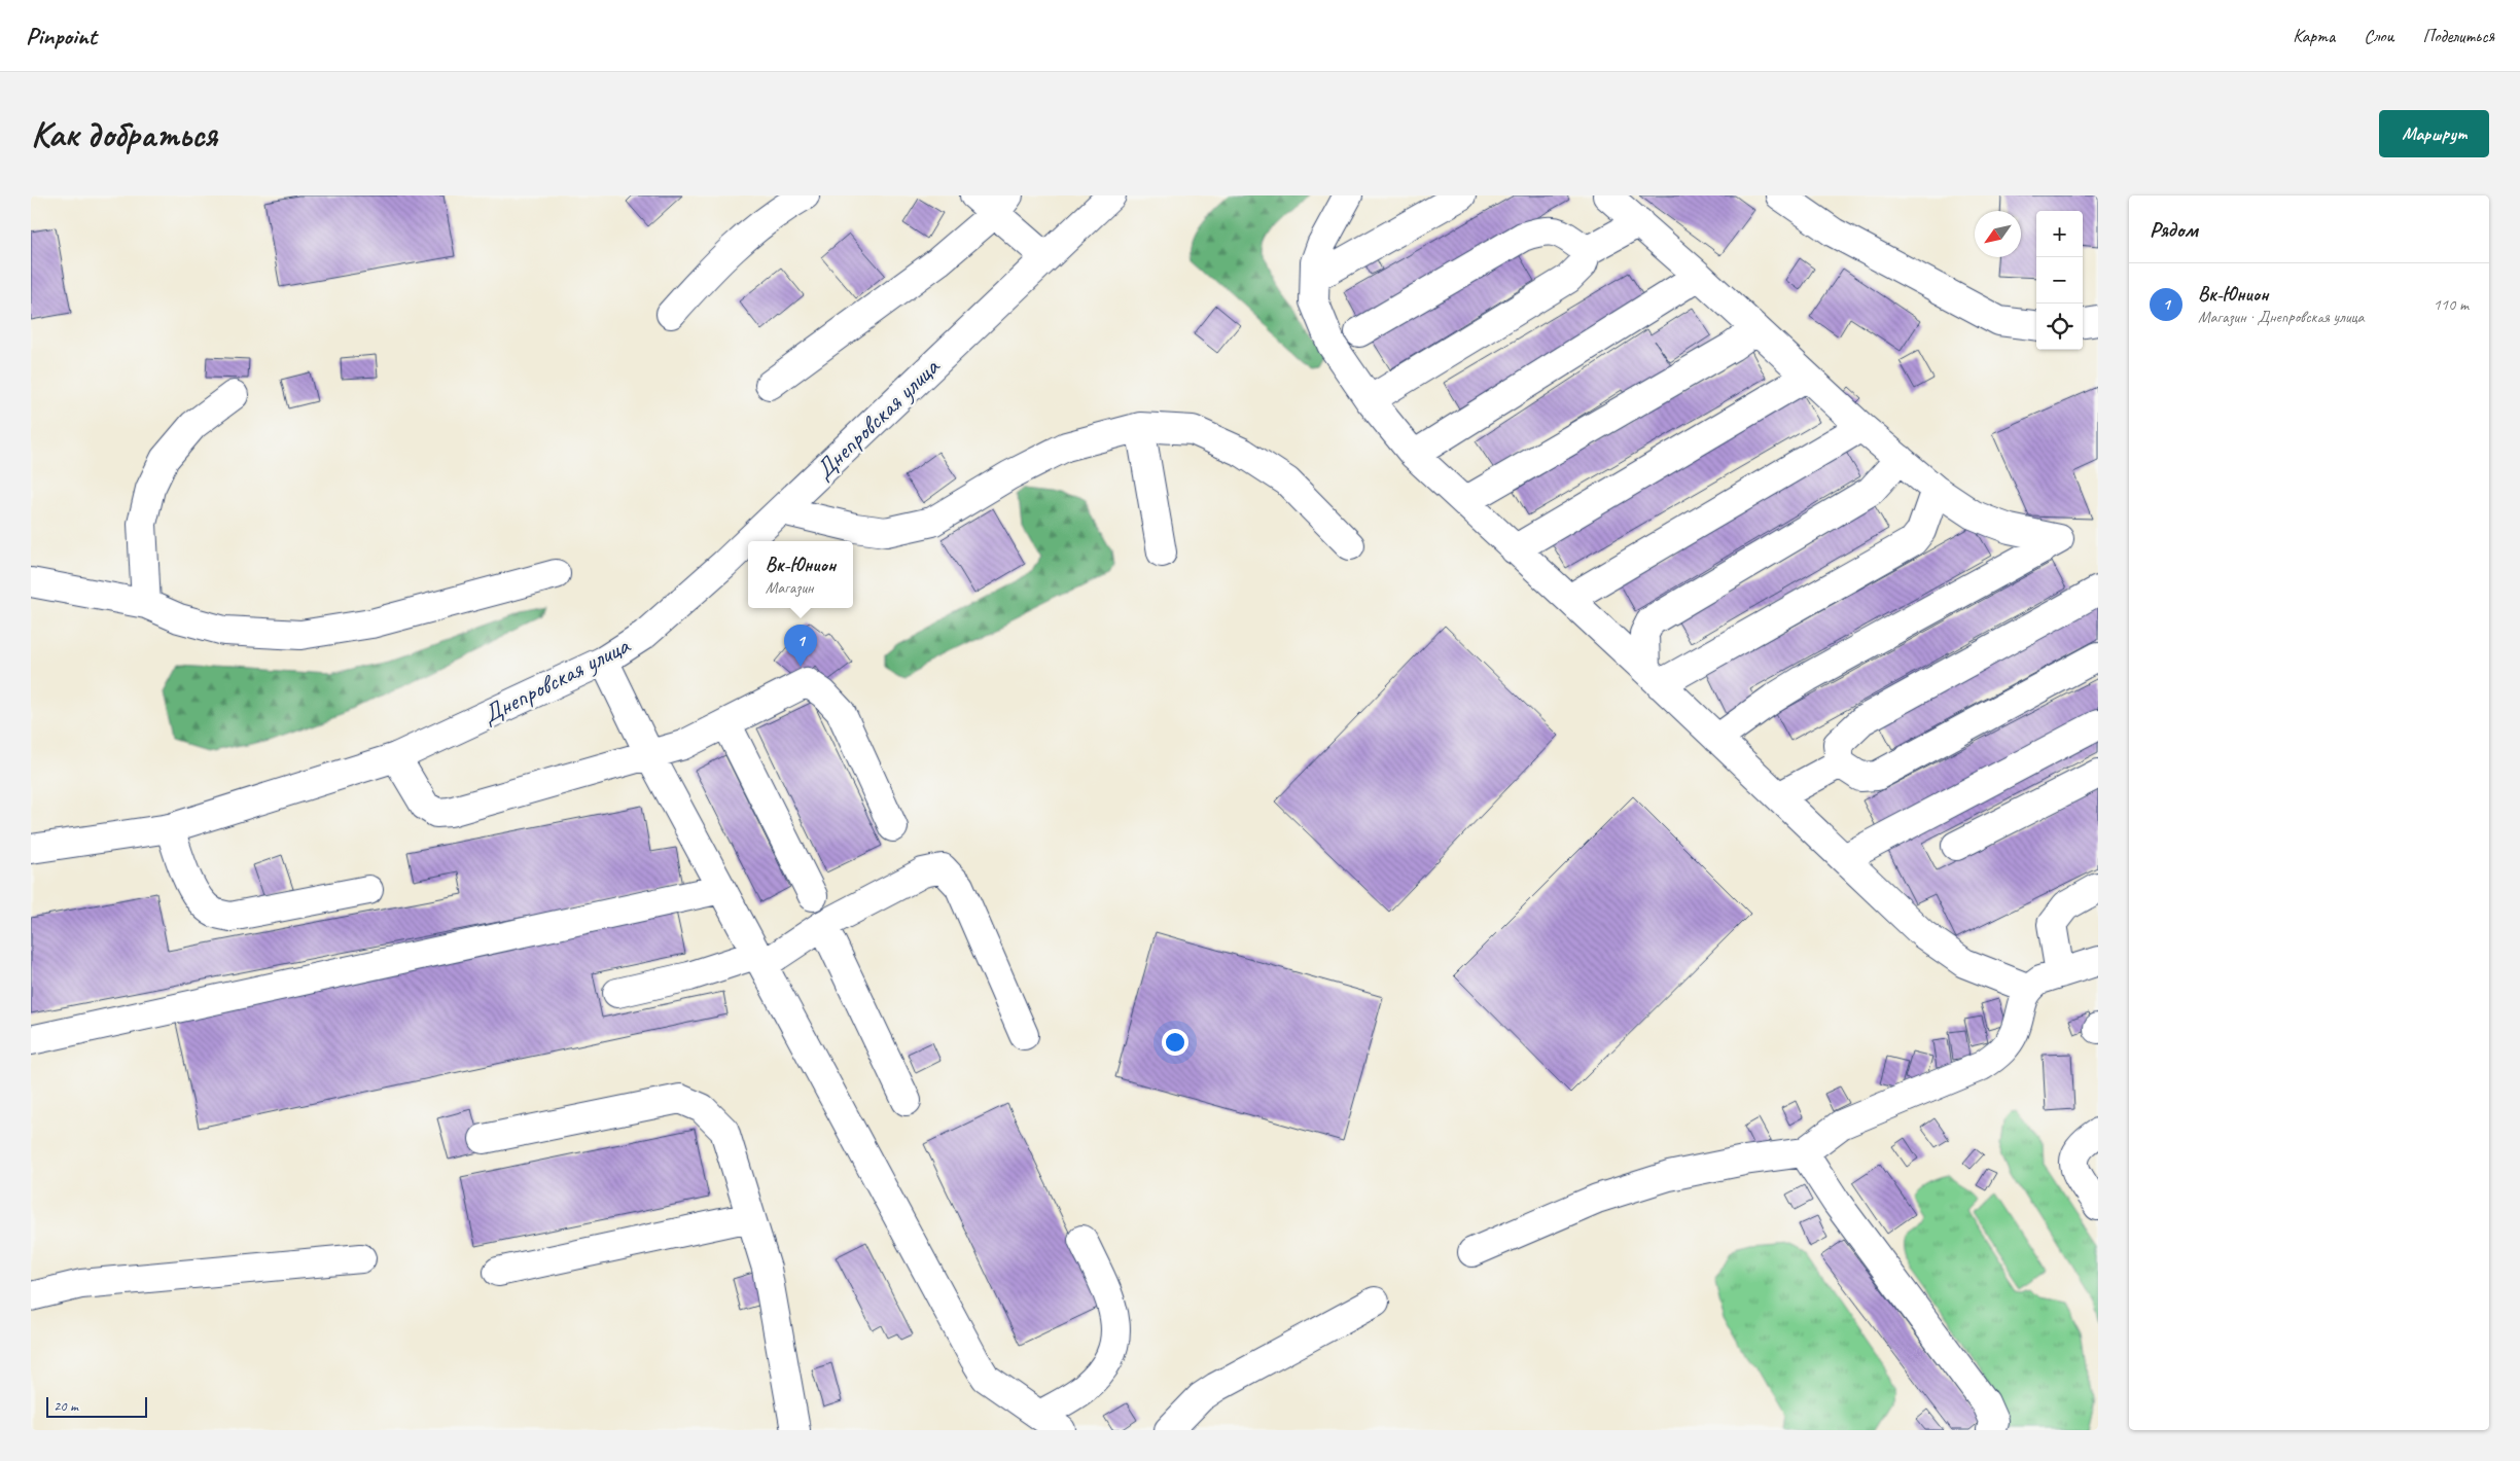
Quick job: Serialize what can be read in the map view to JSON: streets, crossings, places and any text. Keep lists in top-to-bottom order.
{
  "streets": {
    "main road": ["Днепровская улица"]
  },
  "scale_bar": "20 m",
  "north": "bottom left",
  "page": {
    "header": "Pinpoint",
    "nav": ["Карта", "Слои", "Поделиться"],
    "buttons": "Маршрут",
    "title": "Как добраться",
    "heading": "Рядом",
    "map_buttons": ["+", "−"],
    "list": [
      {
        "mark": "1",
        "name": "Вк-Юнион",
        "note": "Магазин · Днепровская улица",
        "value": "110 m"
      }
    ],
    "popup": ["Вк-Юнион", "Магазин"],
    "pins": "1",
    "scale": "20 m"
  }
}
